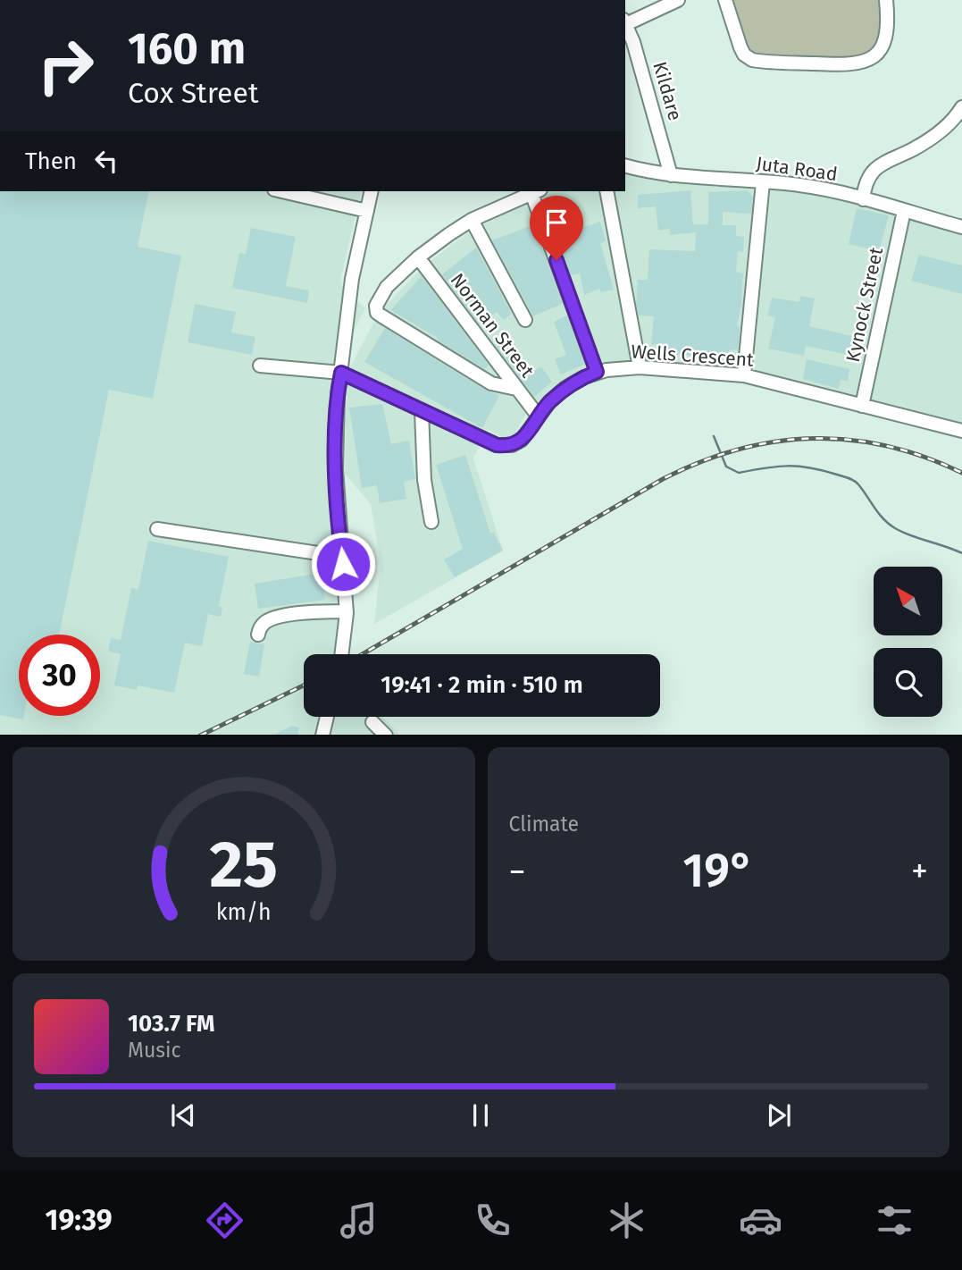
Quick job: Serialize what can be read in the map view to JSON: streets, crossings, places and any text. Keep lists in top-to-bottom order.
{
  "streets": {
    "street": [
      "Kildare",
      "Juta Road",
      "Kynock Street",
      "Norman Street",
      "Wells Crescent"
    ]
  },
  "crossings": [
    ["Kildare", "Juta Road"],
    ["Juta Road", "Kynock Street"],
    ["Kynock Street", "Wells Crescent"],
    ["Norman Street", "Wells Crescent"]
  ],
  "north": "top left",
  "page": {
    "turn": ["160 m", "Cox Street"],
    "then": "Then",
    "limit": "30",
    "trip": "19:41 · 2 min · 510 m",
    "tile": "Climate",
    "heat": ["−", "19°", "+"],
    "song": ["103.7 FM", "Music"],
    "tabs": "19:39",
    "gauge": ["25", "km/h"]
  }
}
